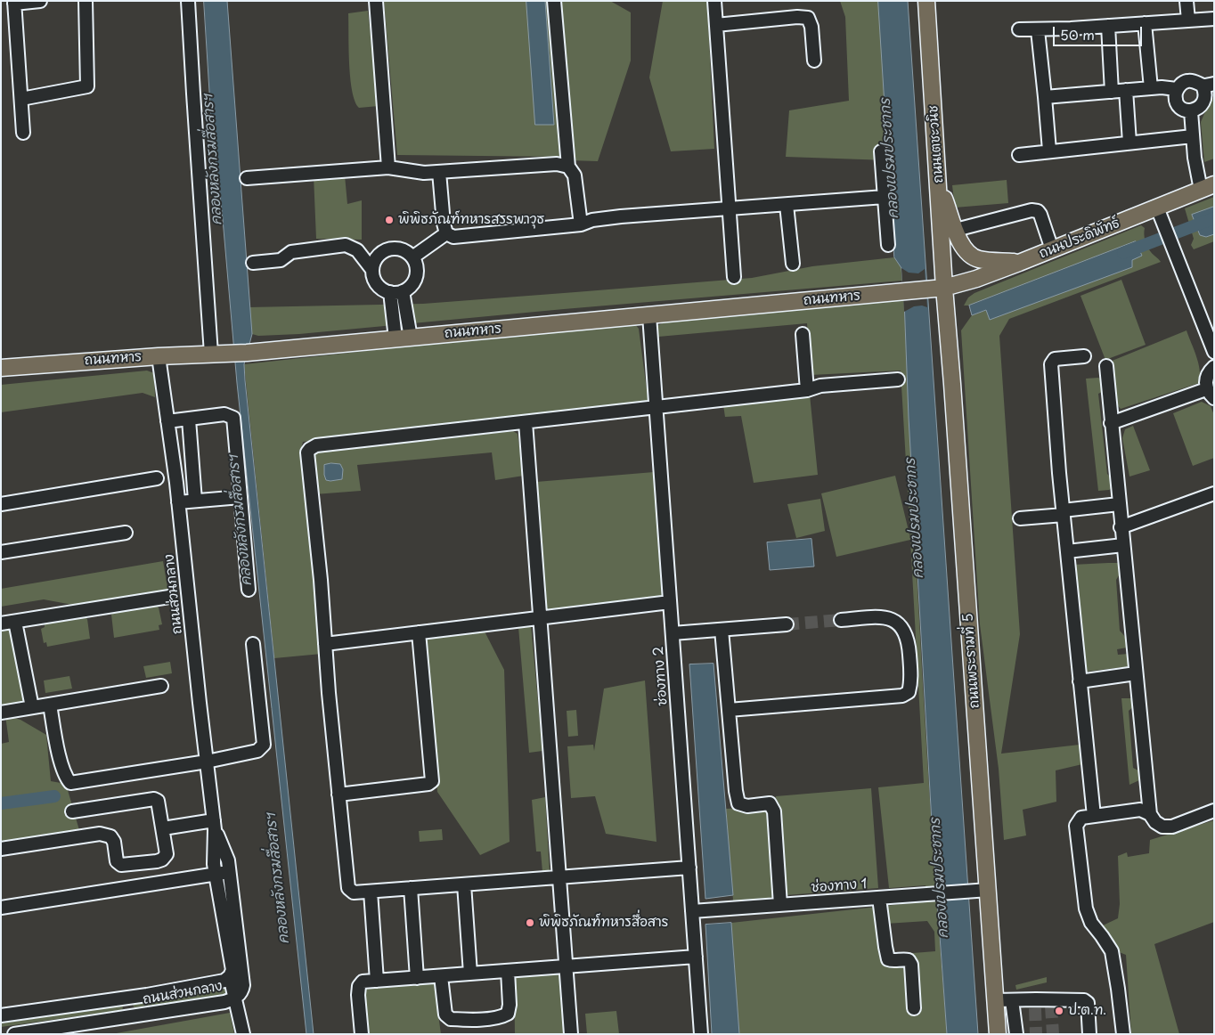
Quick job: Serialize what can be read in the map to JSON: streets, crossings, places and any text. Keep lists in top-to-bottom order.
{
  "streets": {
    "main road": [
      "ถนนเตชะวนิช",
      "ถนนประดิพัทธ์",
      "ถนนทหาร",
      "ถนนพระรามที่ 5"
    ],
    "street": ["ถนนส่วนกลาง", "ช่องทาง 2", "ช่องทาง 1"]
  },
  "crossings": [
    ["ถนนเตชะวนิช", "ถนนประดิพัทธ์"],
    ["ถนนเตชะวนิช", "ถนนทหาร"],
    ["ถนนเตชะวนิช", "ถนนพระรามที่ 5"],
    ["ถนนประดิพัทธ์", "ถนนทหาร"],
    ["ถนนประดิพัทธ์", "ถนนพระรามที่ 5"],
    ["ถนนทหาร", "ถนนส่วนกลาง"],
    ["ถนนทหาร", "ถนนพระรามที่ 5"],
    ["ถนนทหาร", "ช่องทาง 2"],
    ["ถนนพระรามที่ 5", "ช่องทาง 1"],
    ["ช่องทาง 2", "ช่องทาง 1"]
  ],
  "water": ["คลองเปรมประชากร", "คลองหลังกรมสื่อสารฯ"],
  "places": ["พิพิธภัณฑ์ทหารสรรพาวุธ", "พิพิธภัณฑ์ทหารสื่อสาร", "ป.ต.ท."],
  "scale_bar": "50 m"
}
